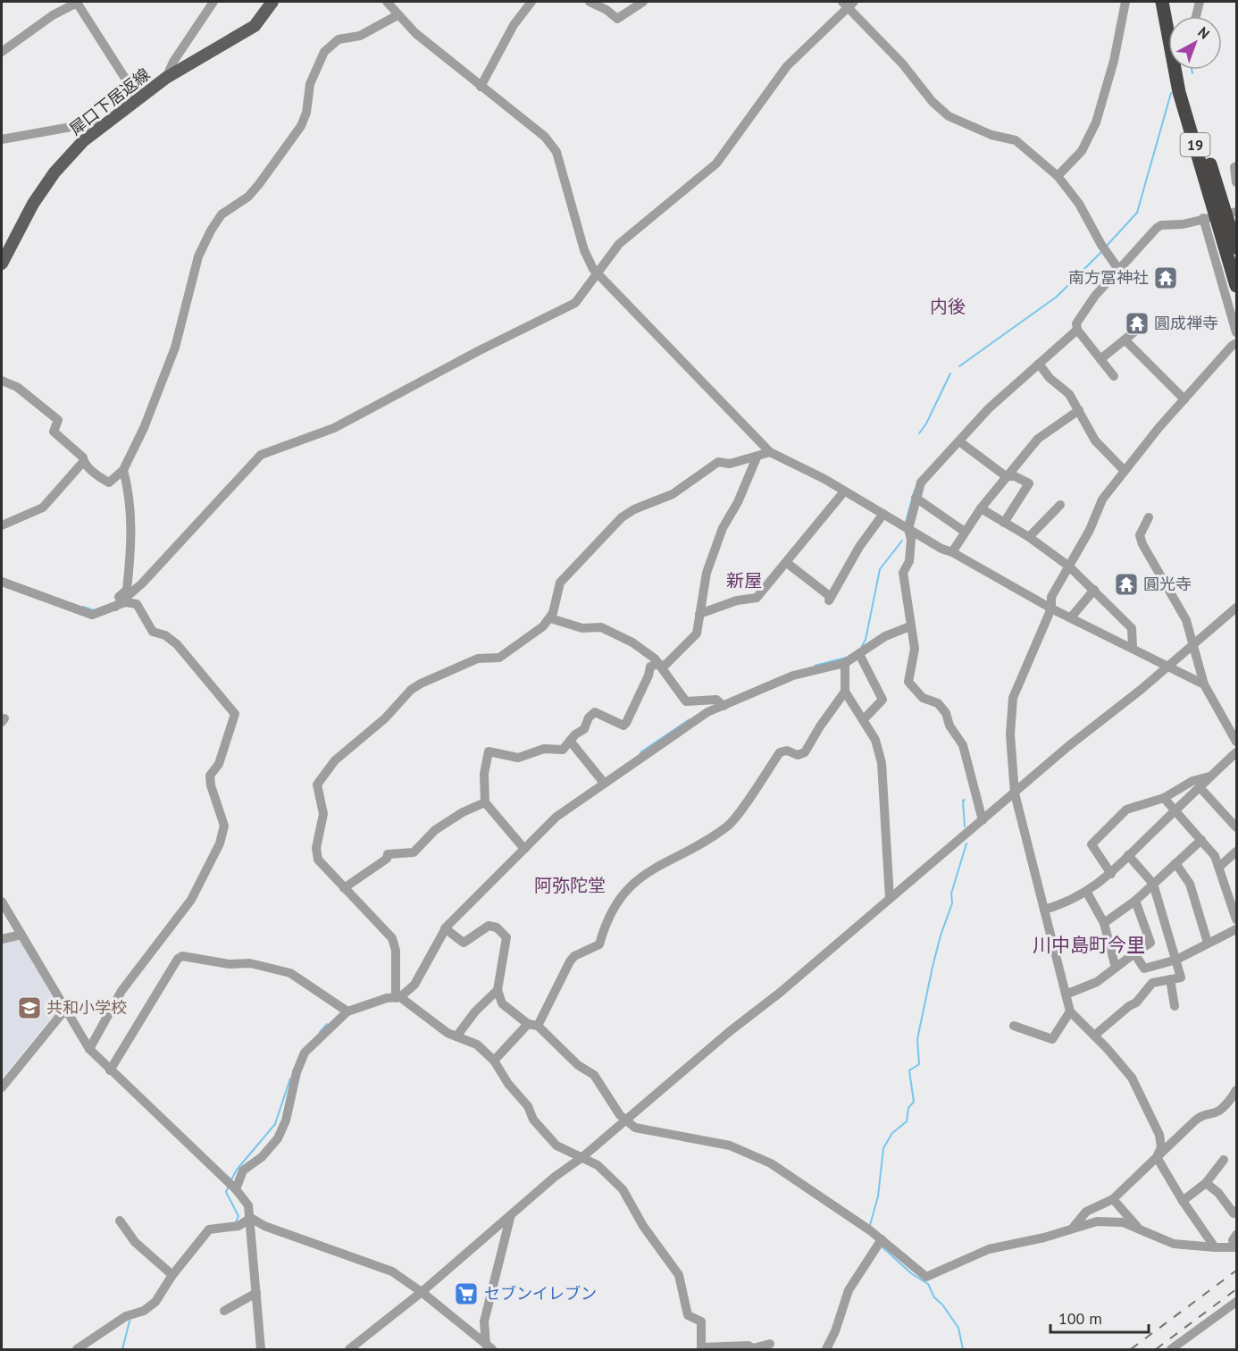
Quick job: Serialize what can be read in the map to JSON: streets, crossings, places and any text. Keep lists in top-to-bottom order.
{
  "streets": {
    "highway": ["19"],
    "main road": ["犀口下居返線"]
  },
  "districts": [
    "内後",
    "新屋",
    "阿弥陀堂",
    "川中島町今里"
  ],
  "places": {
    "temple": ["南方冨神社", "圓成禅寺", "圓光寺"],
    "school or university": ["共和小学校"],
    "supermarket": ["セブンイレブン"]
  },
  "scale_bar": "100 m",
  "north": "top right"
}
